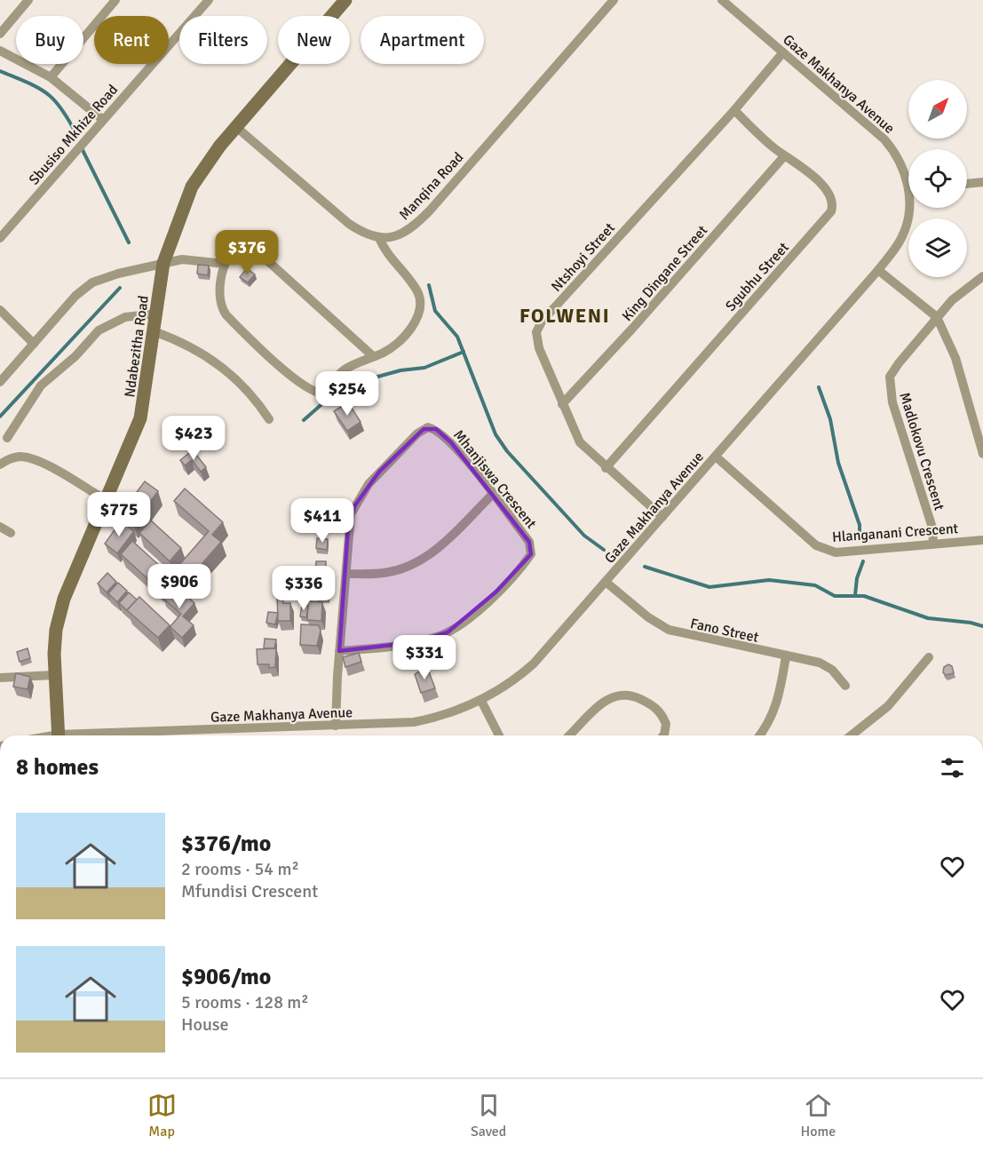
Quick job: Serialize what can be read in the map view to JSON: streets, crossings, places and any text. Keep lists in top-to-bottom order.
{
  "streets": {
    "street": [
      "Gaze Makhanya Avenue",
      "Sbusiso Mkhize Road",
      "Manqina Road",
      "Ntshoyi Street",
      "King Dingane Street",
      "Sgubhu Street",
      "Ndabezitha Road",
      "Madlokovu Crescent",
      "Mhanjiswa Crescent",
      "Hlanganani Crescent",
      "Fano Street"
    ]
  },
  "crossings": [
    ["Gaze Makhanya Avenue", "Ntshoyi Street"],
    ["Gaze Makhanya Avenue", "Mhanjiswa Crescent"],
    ["Gaze Makhanya Avenue", "Hlanganani Crescent"],
    ["Gaze Makhanya Avenue", "Fano Street"],
    ["Ntshoyi Street", "King Dingane Street"],
    ["Ntshoyi Street", "Sgubhu Street"],
    ["King Dingane Street", "Sgubhu Street"],
    ["Madlokovu Crescent", "Hlanganani Crescent"]
  ],
  "districts": ["FOLWENI"],
  "north": "top right",
  "page": {
    "chip": [
      "Buy",
      "Rent",
      "Filters",
      "New",
      "Apartment"
    ],
    "price": [
      "$376",
      "$254",
      "$423",
      "$775",
      "$411",
      "$906",
      "$336",
      "$331"
    ],
    "heading": "8 homes",
    "list": [
      {
        "name": "$376/mo",
        "note": "2 rooms · 54 m² · Mfundisi Crescent"
      },
      {
        "name": "$906/mo",
        "note": "5 rooms · 128 m² · House"
      }
    ],
    "tabs": ["Map", "Saved", "Home"]
  }
}
